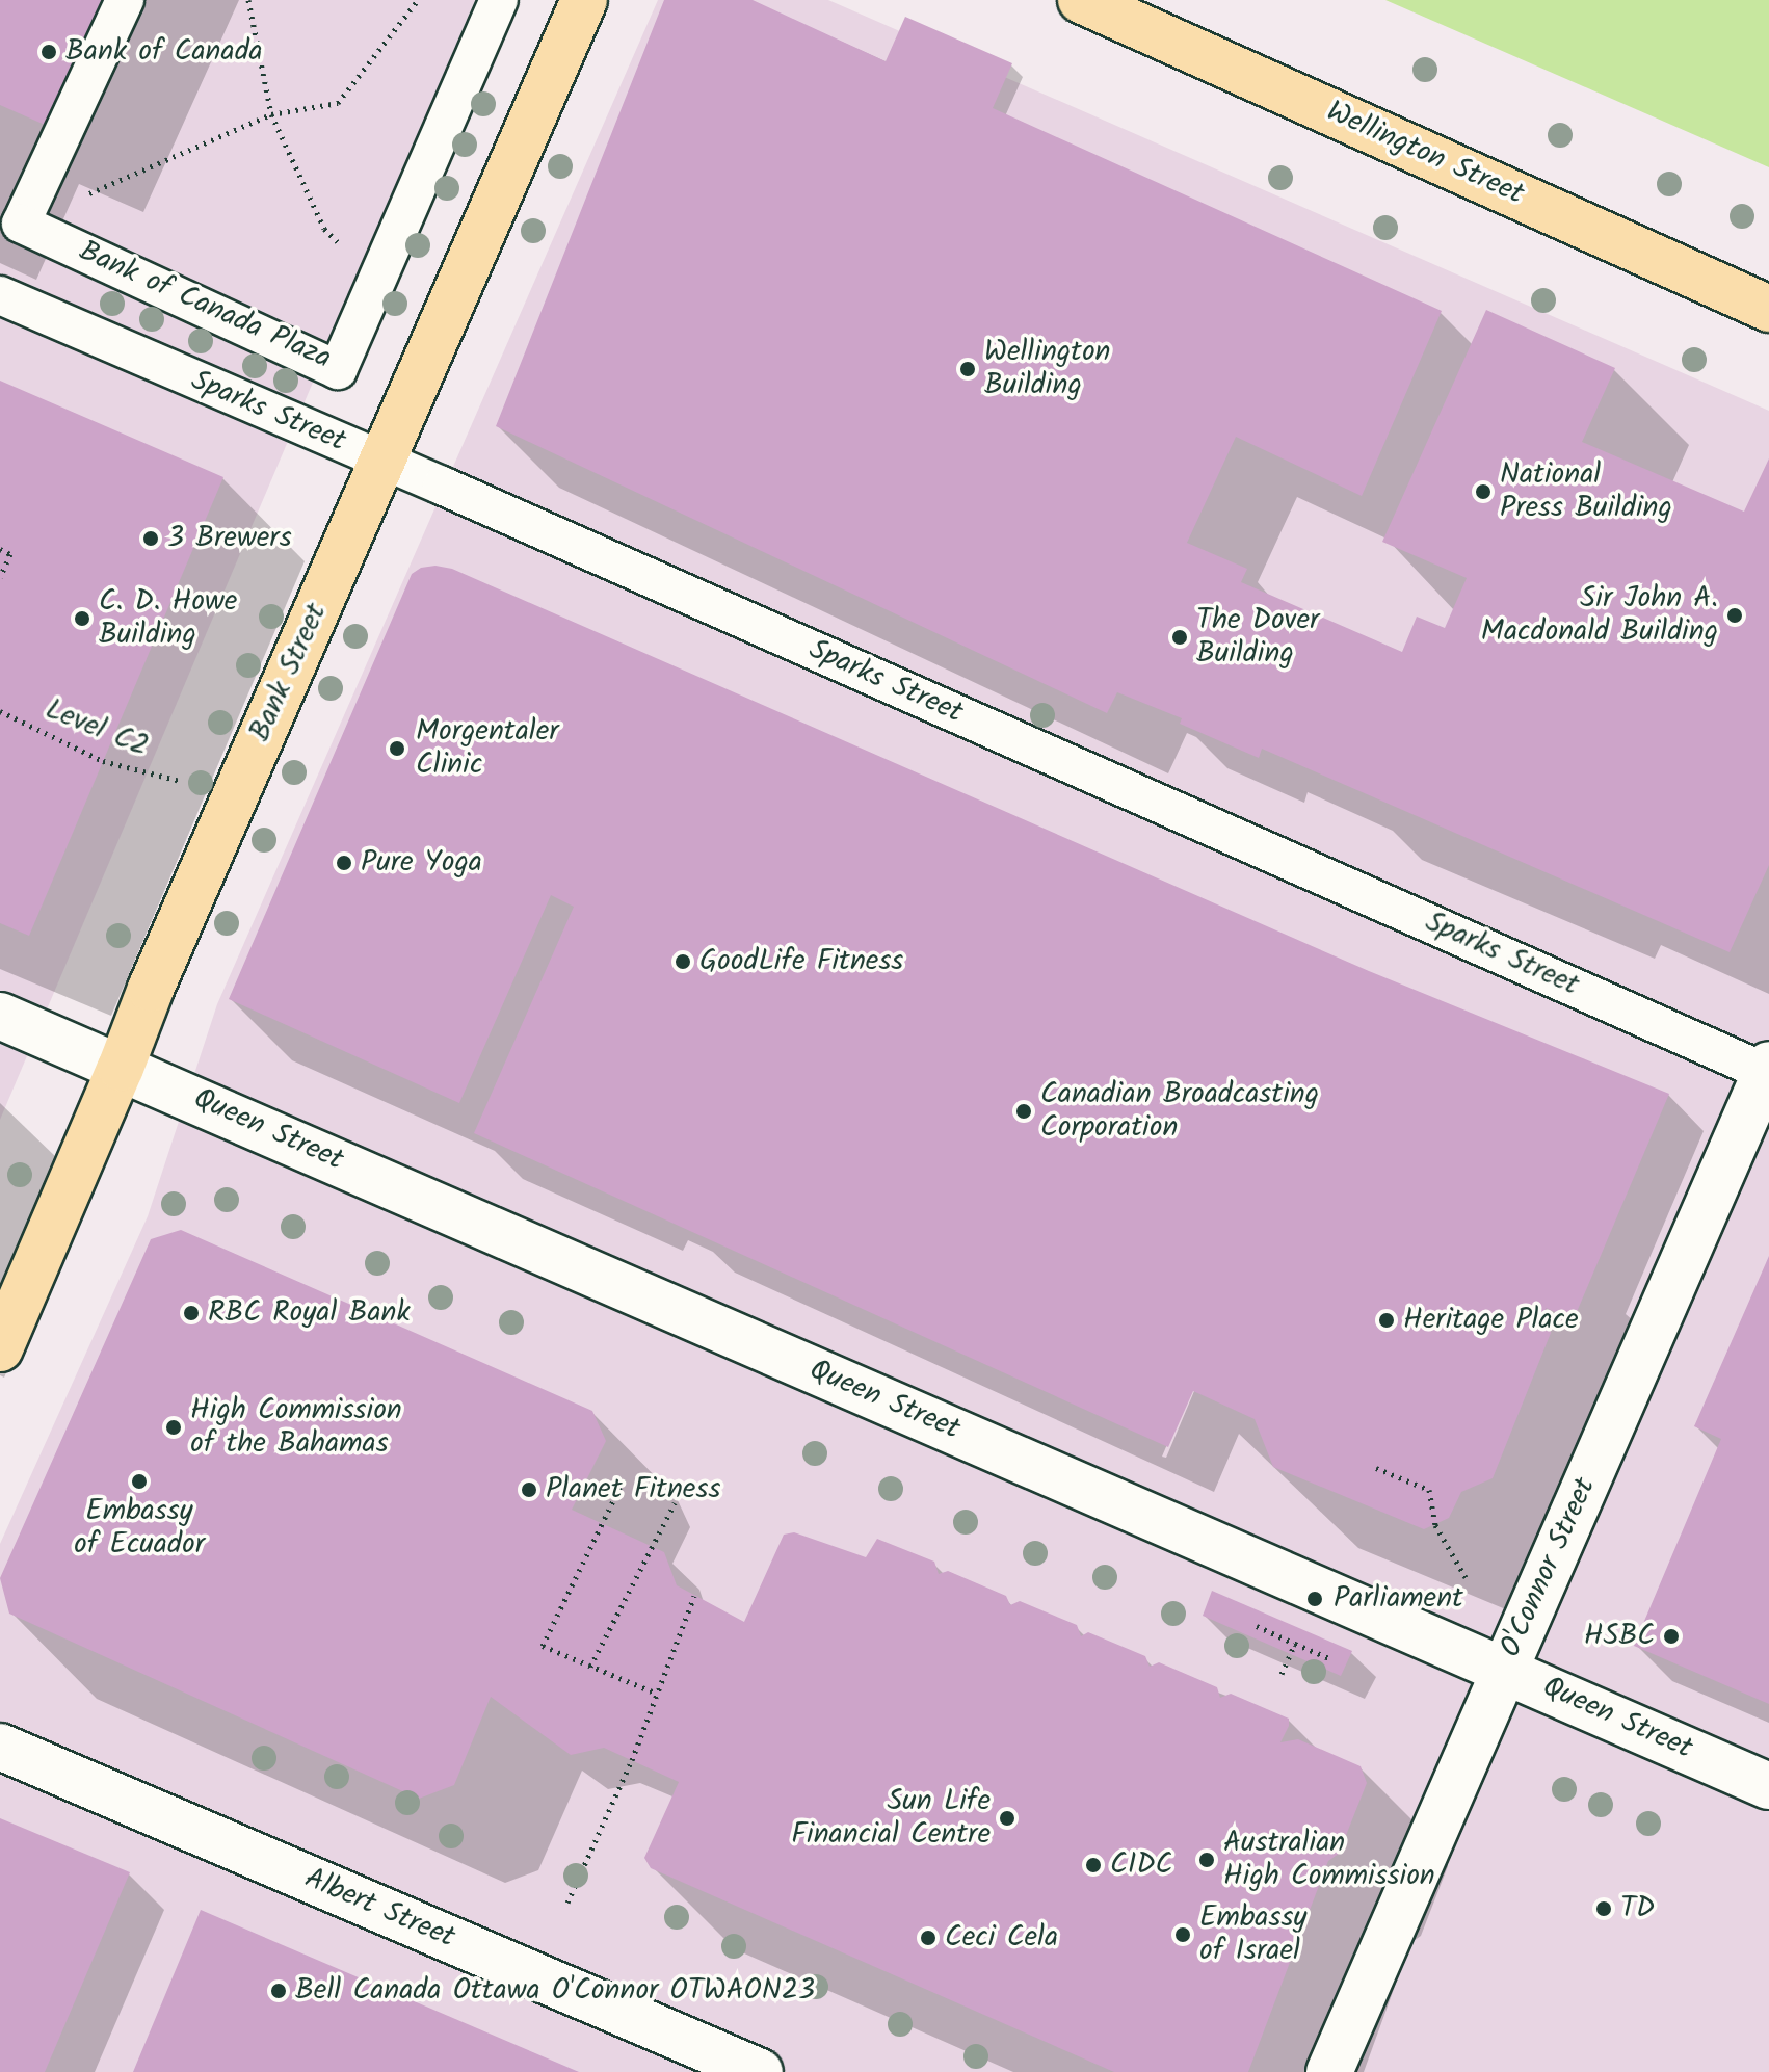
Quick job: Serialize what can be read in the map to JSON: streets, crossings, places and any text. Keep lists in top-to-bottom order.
{
  "streets": {
    "main road": ["Wellington Street", "Bank Street"],
    "street": [
      "Bank of Canada Plaza",
      "Sparks Street",
      "Queen Street",
      "O'Connor Street",
      "Albert Street"
    ],
    "path": ["Level C2"]
  },
  "crossings": [
    ["Sparks Street", "Bank Street"],
    ["Sparks Street", "O'Connor Street"],
    ["Bank Street", "Queen Street"],
    ["Queen Street", "O'Connor Street"]
  ],
  "places": [
    "Bank of Canada",
    "Wellington Building",
    "National Press Building",
    "3 Brewers",
    "Sir John A. Macdonald Building",
    "C. D. Howe Building",
    "The Dover Building",
    "Morgentaler Clinic",
    "Pure Yoga",
    "GoodLife Fitness",
    "Canadian Broadcasting Corporation",
    "RBC Royal Bank",
    "Heritage Place",
    "High Commission of the Bahamas",
    "Embassy of Ecuador",
    "Planet Fitness",
    "Parliament",
    "HSBC",
    "Sun Life Financial Centre",
    "Australian High Commission",
    "CIDC",
    "TD",
    "Embassy of Israel",
    "Ceci Cela",
    "Bell Canada Ottawa O'Connor OTWAON23"
  ]
}
